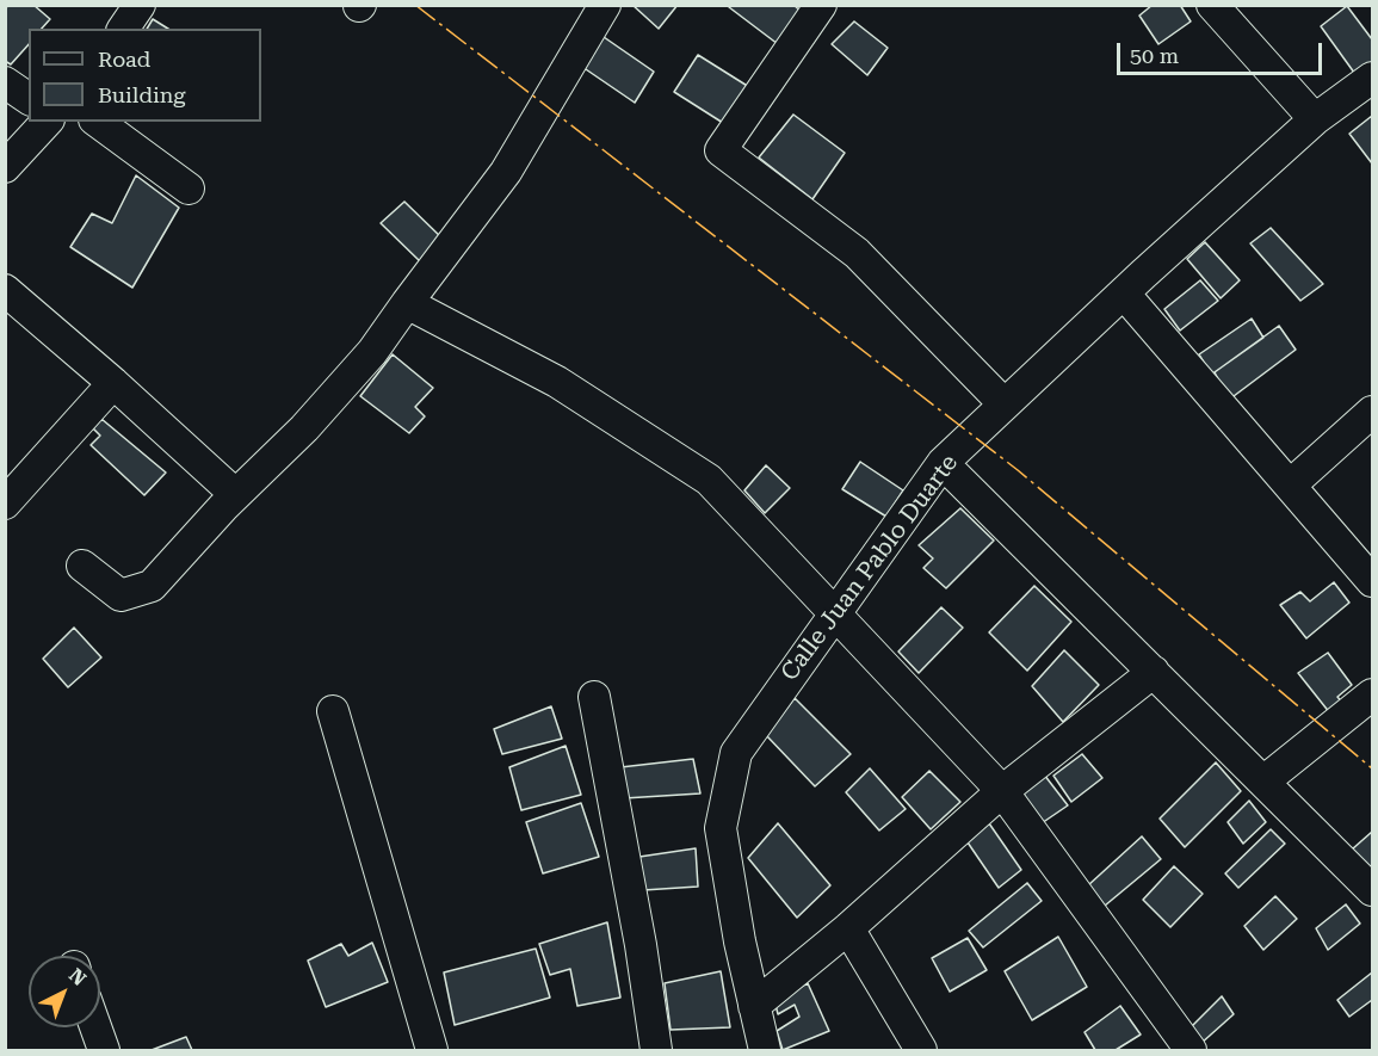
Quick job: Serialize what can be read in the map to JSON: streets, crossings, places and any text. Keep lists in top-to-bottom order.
{
  "streets": {
    "street": ["Calle Juan Pablo Duarte"]
  },
  "legend": ["Road", "Building"],
  "scale_bar": "50 m",
  "north": "top right"
}
